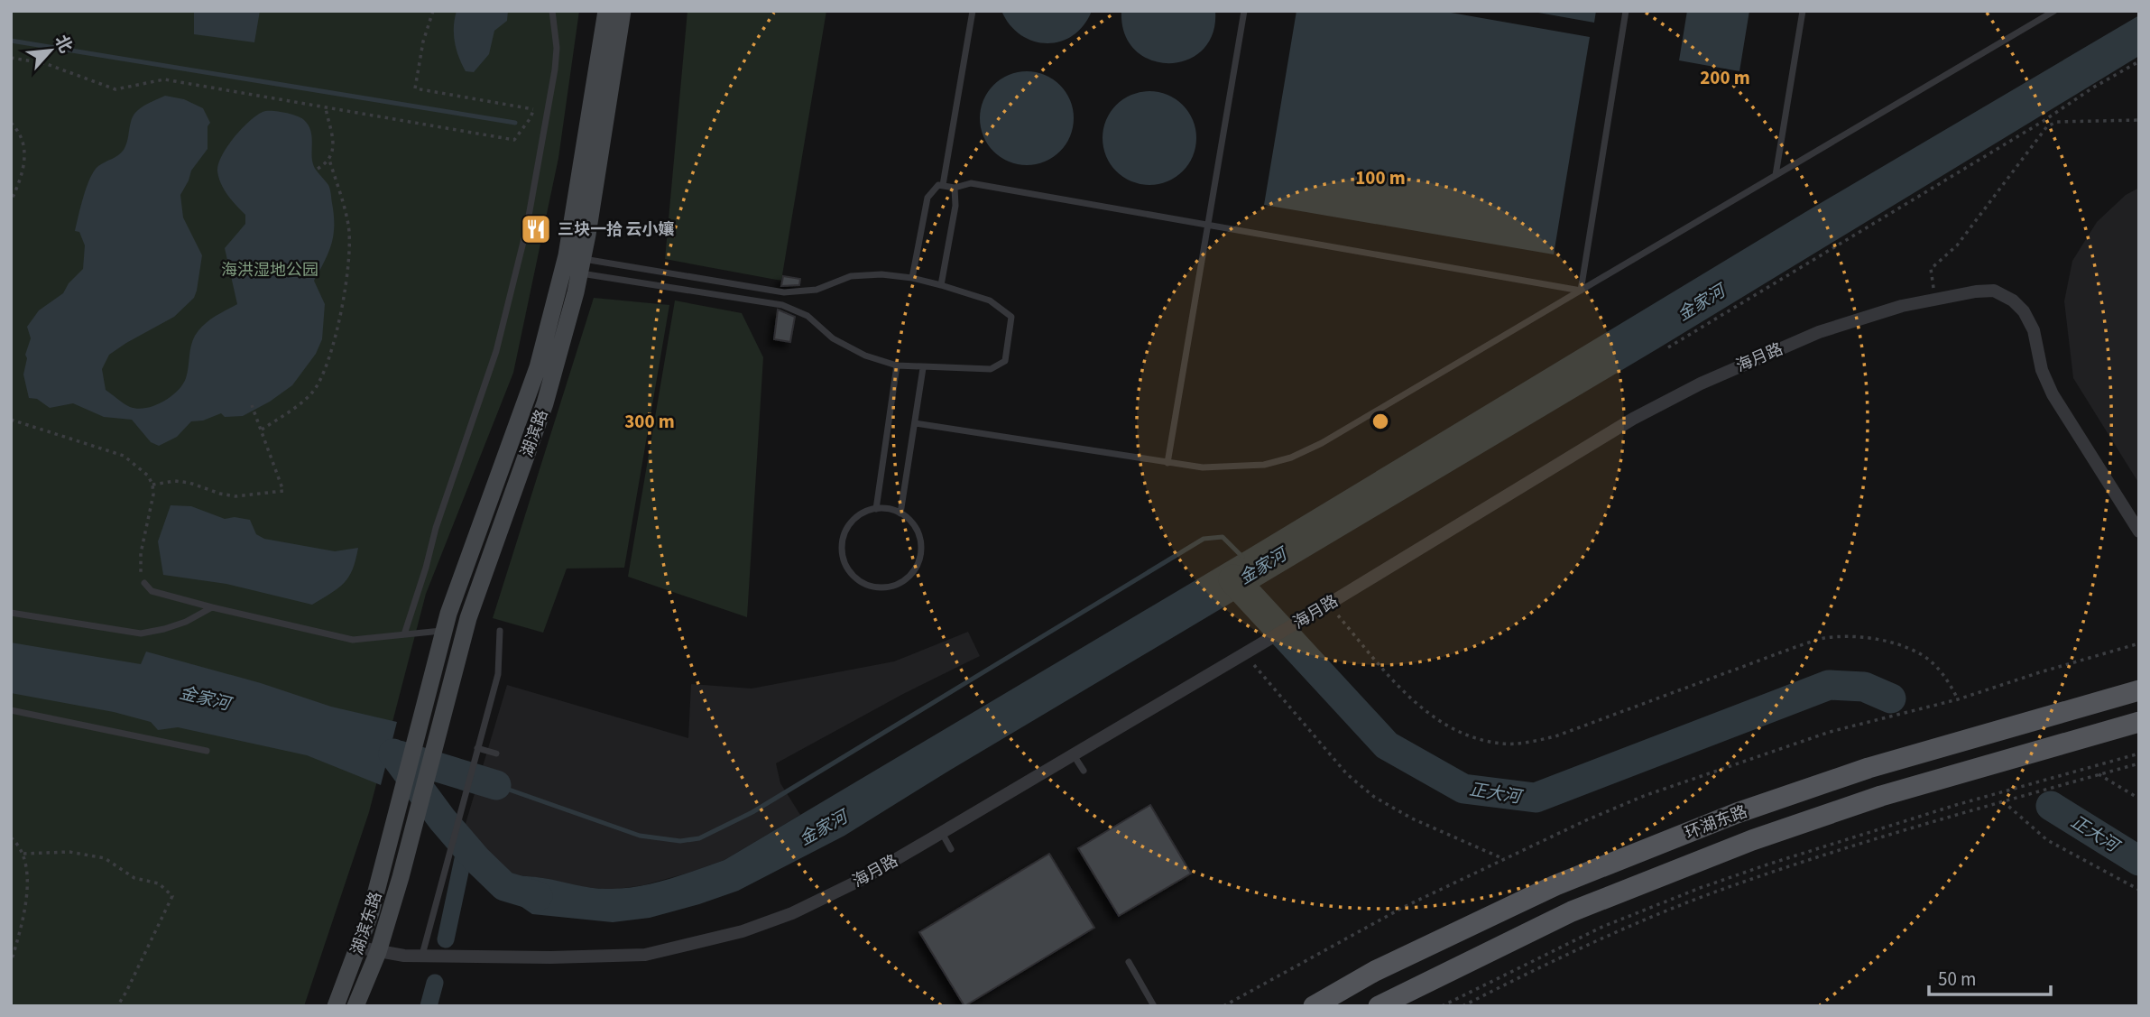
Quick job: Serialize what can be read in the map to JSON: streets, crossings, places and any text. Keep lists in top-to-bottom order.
{
  "streets": {
    "main road": ["湖滨路", "环湖东路", "湖滨东路"],
    "street": ["海月路"]
  },
  "crossings": [
    ["海月路", "湖滨东路"],
    ["湖滨路", "湖滨东路"]
  ],
  "water": ["金家河", "正大河"],
  "parks": ["海洪湿地公园"],
  "places": {
    "restaurant": ["三块一拾 云小孃"]
  },
  "scale_bar": "50 m",
  "north": "top right",
  "rings": ["200 m", "100 m", "300 m"]
}
